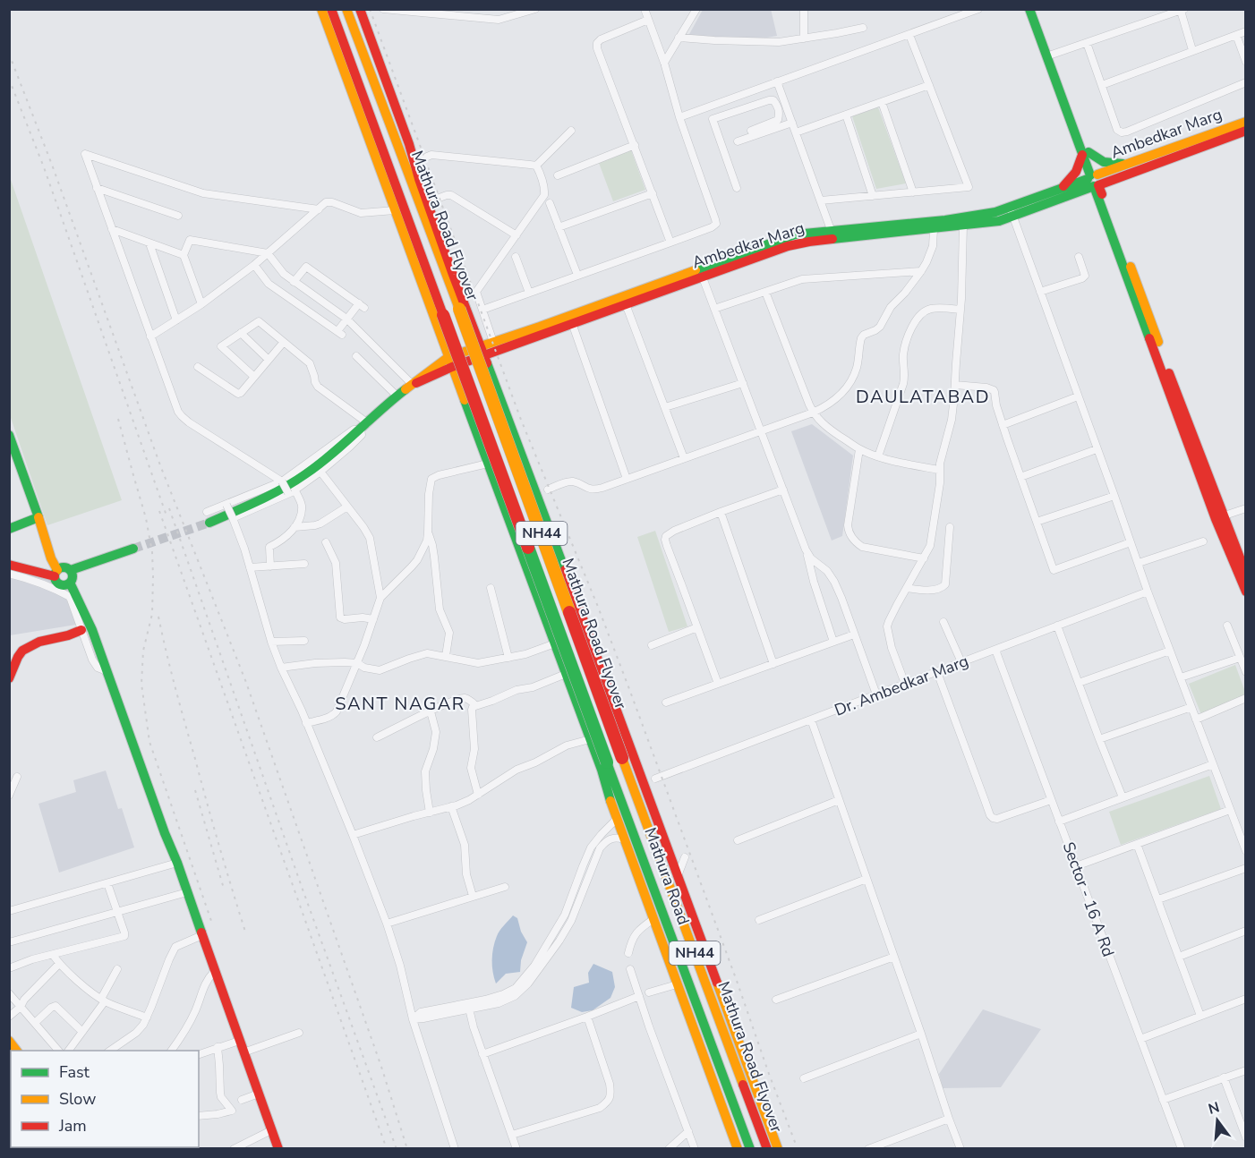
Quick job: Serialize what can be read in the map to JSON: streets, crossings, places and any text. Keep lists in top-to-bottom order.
{
  "streets": {
    "main road": [
      "Ambedkar Marg",
      "Mathura Road Flyover",
      "NH44",
      "Mathura Road"
    ],
    "street": ["Dr. Ambedkar Marg", "Sector - 16 A Rd"]
  },
  "crossings": [
    ["Mathura Road Flyover", "Mathura Road"],
    ["Dr. Ambedkar Marg", "Sector - 16 A Rd"]
  ],
  "districts": ["DAULATABAD", "SANT NAGAR"],
  "legend": ["Fast", "Slow", "Jam"],
  "north": "top"
}
